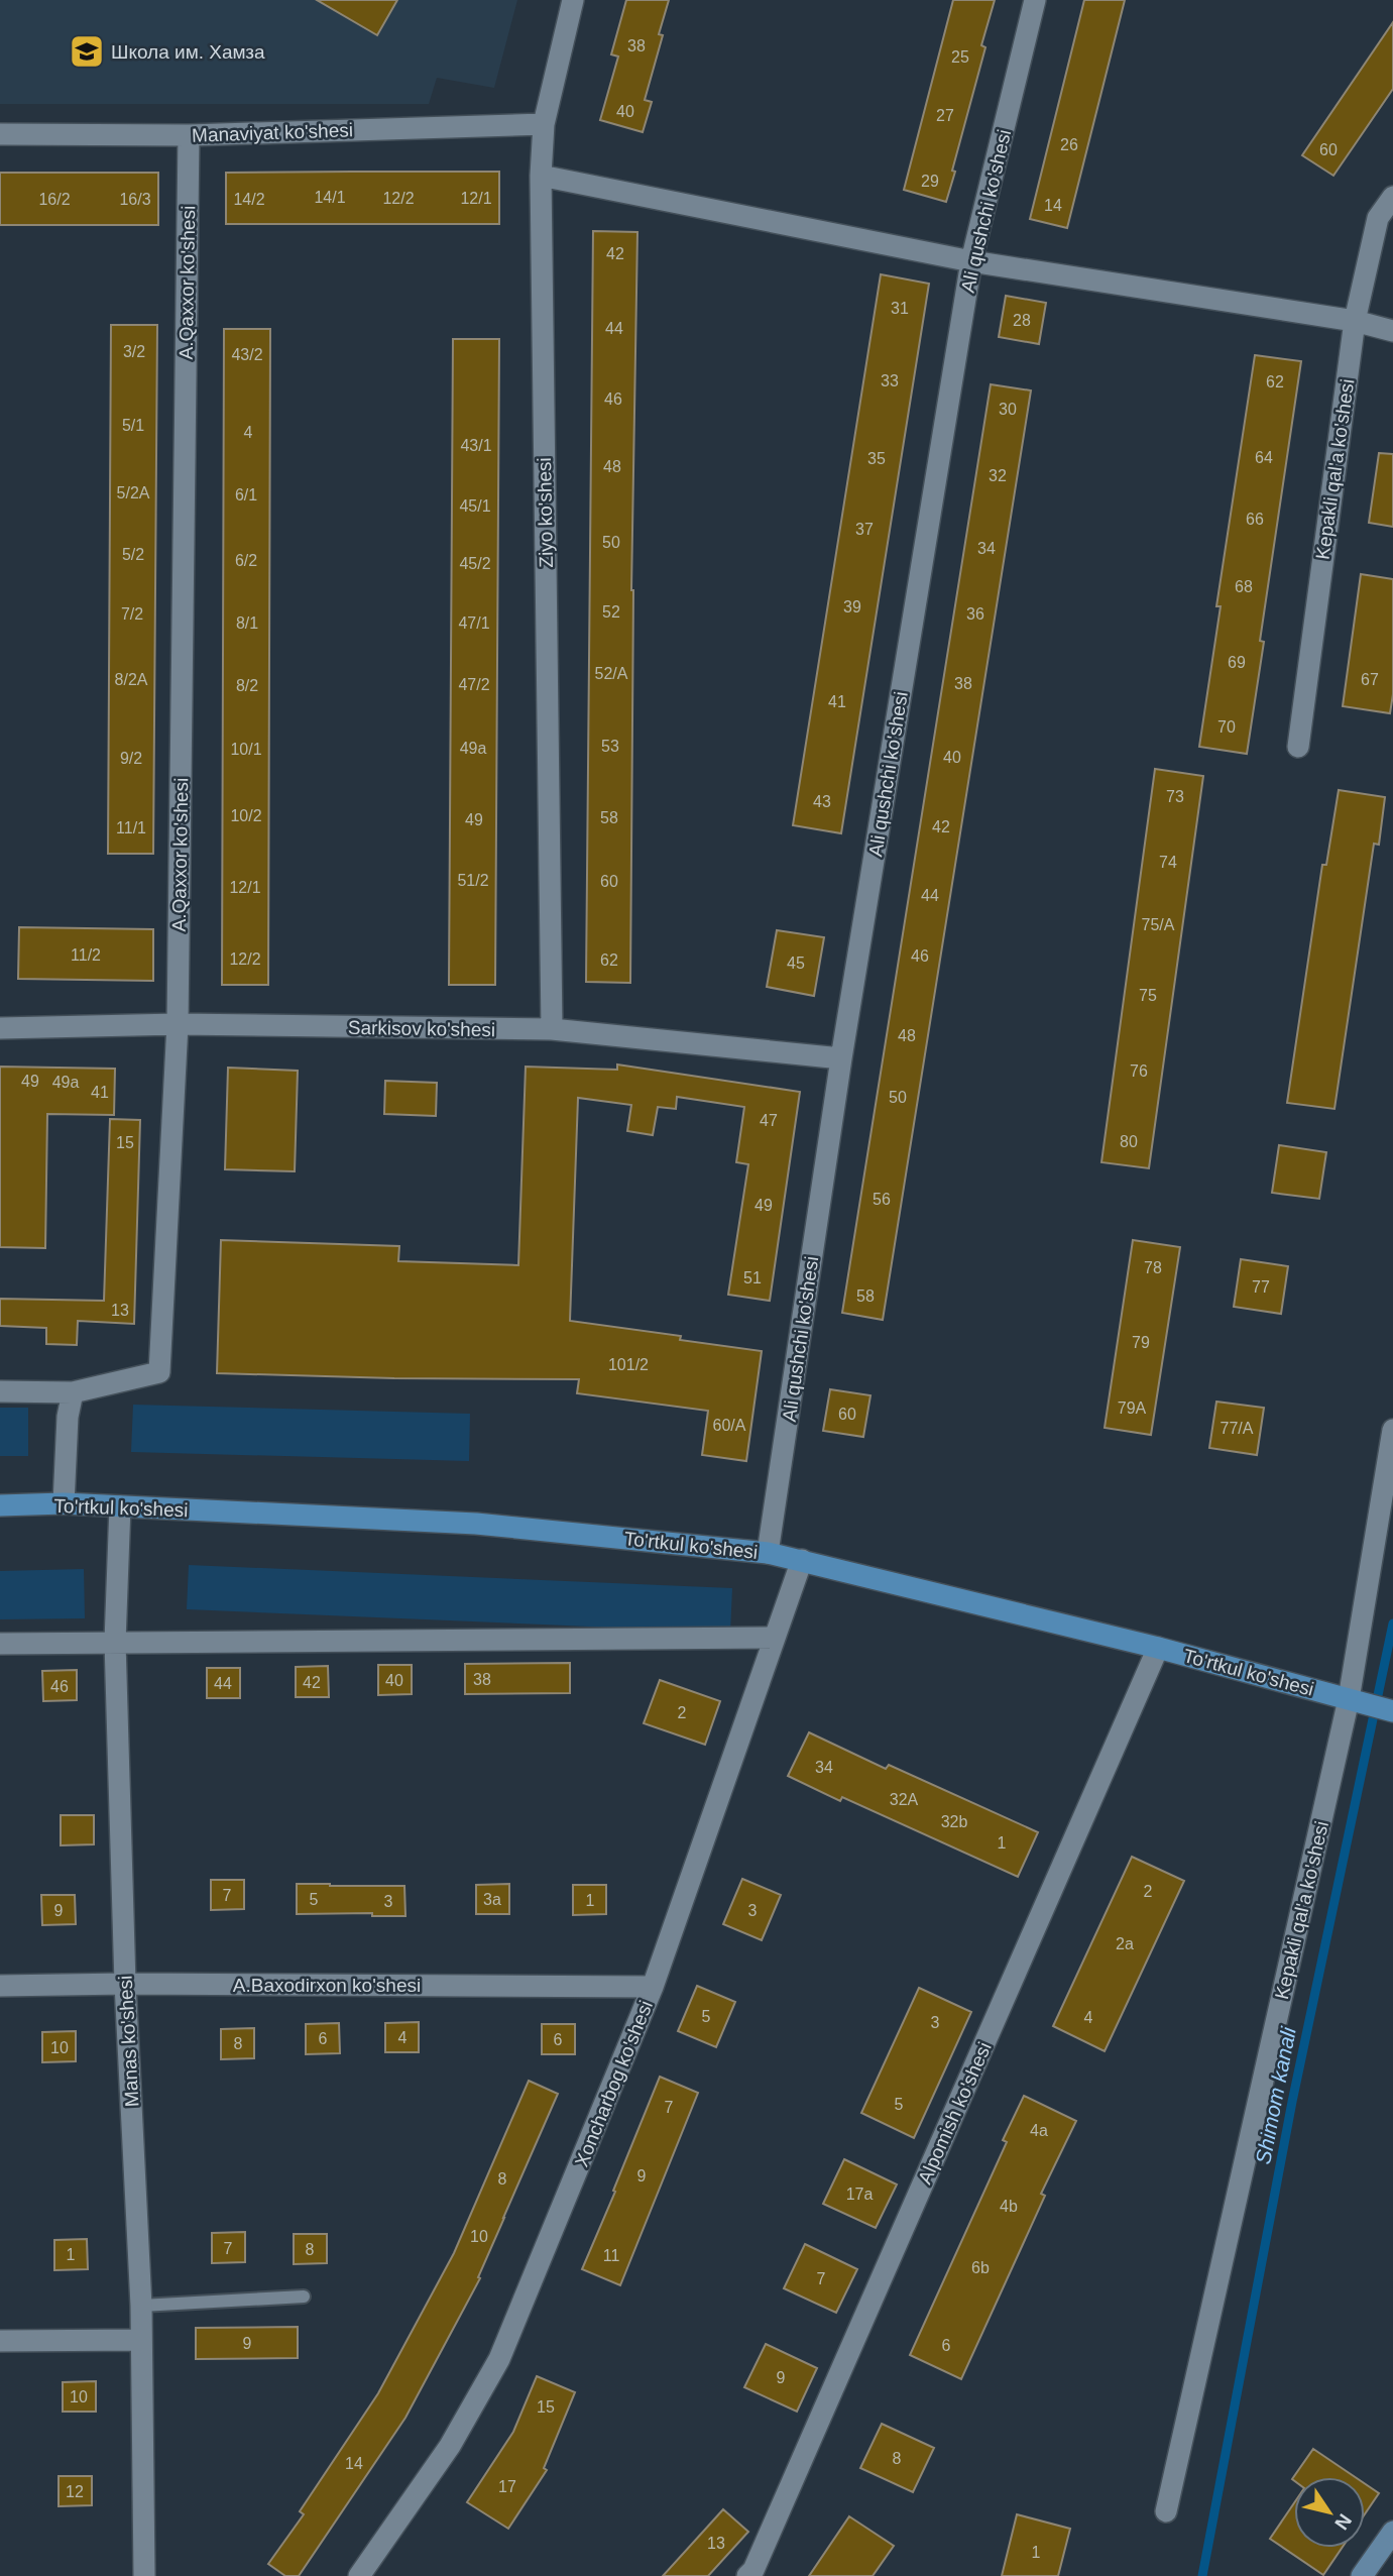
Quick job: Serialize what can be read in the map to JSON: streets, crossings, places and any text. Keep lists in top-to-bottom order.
{
  "streets": {
    "main road": ["To'rtkul ko'shesi"],
    "street": [
      "Manaviyat ko'shesi",
      "Ali qushchi ko'shesi",
      "A.Qaxxor ko'shesi",
      "Kepakli qal'a ko'shesi",
      "Ziyo ko'shesi",
      "Sarkisov ko'shesi",
      "A.Baxodirxon ko'shesi",
      "Manas ko'shesi",
      "Xoncharbog ko'shesi",
      "Alpomish ko'shesi"
    ]
  },
  "crossings": [
    ["Manaviyat ko'shesi", "A.Qaxxor ko'shesi"],
    ["Manaviyat ko'shesi", "Ziyo ko'shesi"],
    ["Ali qushchi ko'shesi", "Sarkisov ko'shesi"],
    ["Ali qushchi ko'shesi", "To'rtkul ko'shesi"],
    ["A.Qaxxor ko'shesi", "Sarkisov ko'shesi"],
    ["Kepakli qal'a ko'shesi", "To'rtkul ko'shesi"],
    ["Ziyo ko'shesi", "Sarkisov ko'shesi"],
    ["To'rtkul ko'shesi", "Manas ko'shesi"],
    ["To'rtkul ko'shesi", "Xoncharbog ko'shesi"],
    ["To'rtkul ko'shesi", "Alpomish ko'shesi"],
    ["A.Baxodirxon ko'shesi", "Manas ko'shesi"],
    ["A.Baxodirxon ko'shesi", "Xoncharbog ko'shesi"]
  ],
  "water": ["Shimom kanali"],
  "places": {
    "school or university": ["Школа им. Хамза"]
  },
  "house_numbers": [
    "38",
    "25",
    "40",
    "27",
    "26",
    "60",
    "29",
    "14/1",
    "12/2",
    "12/1",
    "16/2",
    "16/3",
    "14/2",
    "14",
    "42",
    "31",
    "28",
    "44",
    "3/2",
    "43/2",
    "33",
    "62",
    "46",
    "30",
    "5/1",
    "4",
    "43/1",
    "64",
    "35",
    "48",
    "32",
    "5/2A",
    "6/1",
    "45/1",
    "66",
    "37",
    "50",
    "34",
    "5/2",
    "6/2",
    "45/2",
    "68",
    "39",
    "52",
    "7/2",
    "36",
    "8/1",
    "47/1",
    "69",
    "52/A",
    "8/2A",
    "67",
    "38",
    "47/2",
    "8/2",
    "41",
    "70",
    "53",
    "49a",
    "10/1",
    "40",
    "9/2",
    "73",
    "43",
    "10/2",
    "58",
    "49",
    "42",
    "11/1",
    "74",
    "51/2",
    "60",
    "12/1",
    "44",
    "75/A",
    "11/2",
    "46",
    "12/2",
    "62",
    "45",
    "75",
    "48",
    "76",
    "49",
    "49a",
    "41",
    "50",
    "47",
    "80",
    "15",
    "56",
    "49",
    "78",
    "51",
    "77",
    "58",
    "13",
    "79",
    "101/2",
    "79A",
    "60",
    "60/A",
    "77/A",
    "38",
    "40",
    "42",
    "44",
    "46",
    "2",
    "34",
    "32A",
    "32b",
    "1",
    "2",
    "7",
    "5",
    "3a",
    "1",
    "3",
    "9",
    "3",
    "2a",
    "5",
    "4",
    "3",
    "4",
    "6",
    "6",
    "8",
    "10",
    "5",
    "7",
    "4a",
    "9",
    "8",
    "17a",
    "4b",
    "10",
    "7",
    "8",
    "1",
    "11",
    "6b",
    "7",
    "9",
    "6",
    "9",
    "10",
    "15",
    "8",
    "14",
    "17",
    "12",
    "13",
    "1"
  ],
  "north": "bottom right"
}
